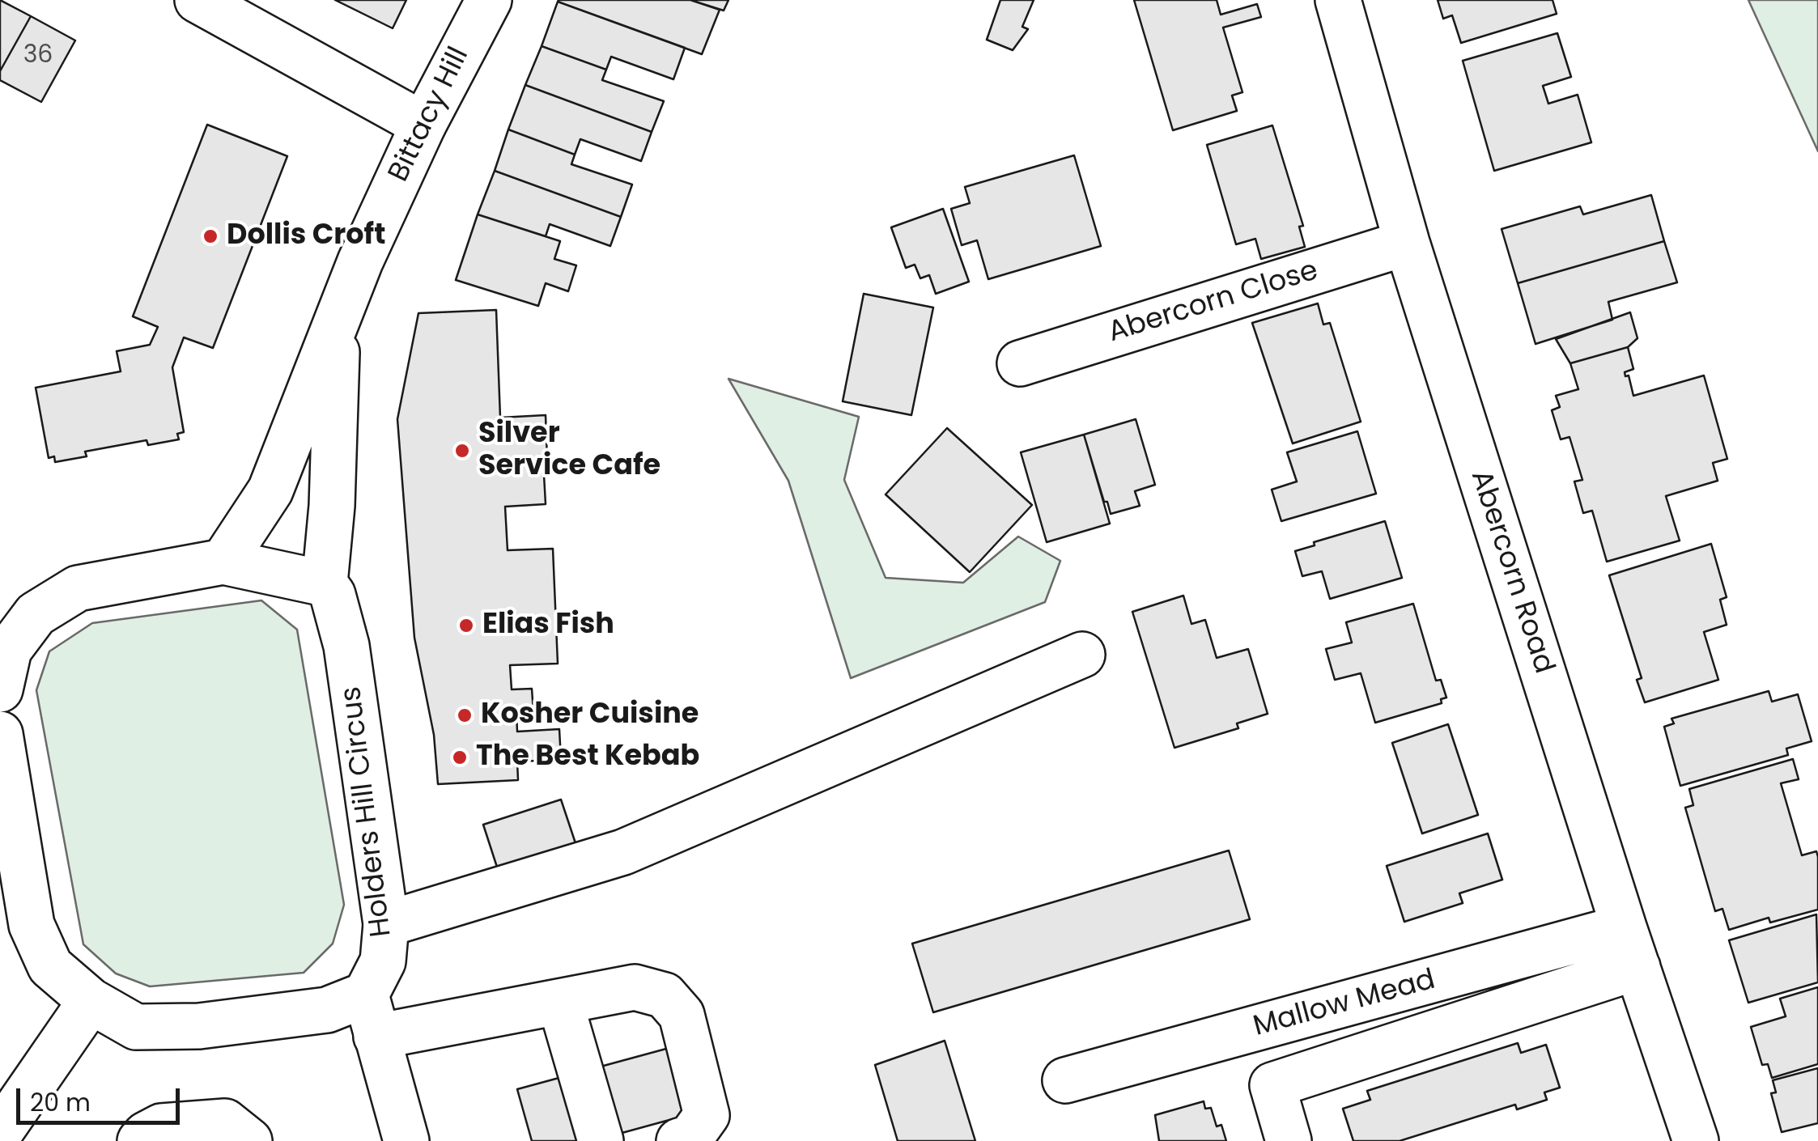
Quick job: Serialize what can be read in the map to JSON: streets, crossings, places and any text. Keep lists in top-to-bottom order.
{
  "streets": {
    "main road": [
      "Bittacy Hill",
      "Abercorn Close",
      "Abercorn Road",
      "Holders Hill Circus",
      "Mallow Mead"
    ]
  },
  "crossings": [
    ["Bittacy Hill", "Holders Hill Circus"],
    ["Abercorn Close", "Abercorn Road"],
    ["Abercorn Road", "Mallow Mead"]
  ],
  "places": [
    "Dollis Croft",
    "Silver Service Cafe",
    "Elias Fish",
    "Kosher Cuisine",
    "The Best Kebab"
  ],
  "house_numbers": ["36"],
  "scale_bar": "20 m"
}
